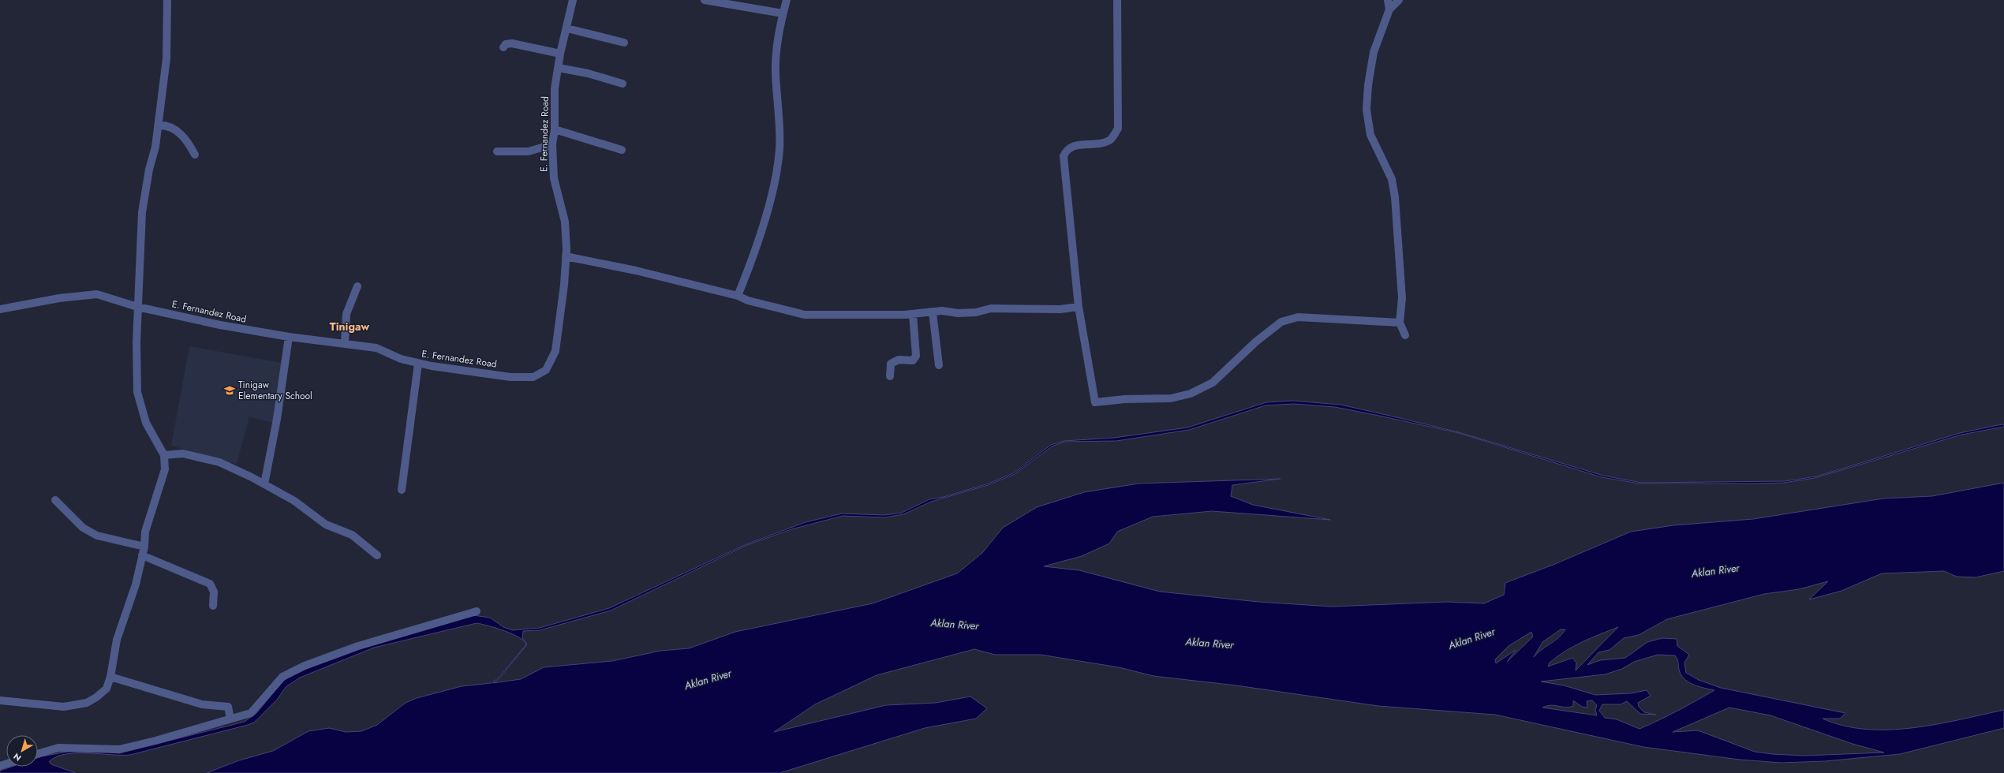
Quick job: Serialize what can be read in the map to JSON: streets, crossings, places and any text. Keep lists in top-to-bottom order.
{
  "streets": {
    "street": ["E. Fernandez Road"]
  },
  "districts": ["Tinigaw"],
  "water": ["Aklan River"],
  "places": {
    "school or university": ["Tinigaw Elementary School"]
  },
  "north": "bottom left"
}
